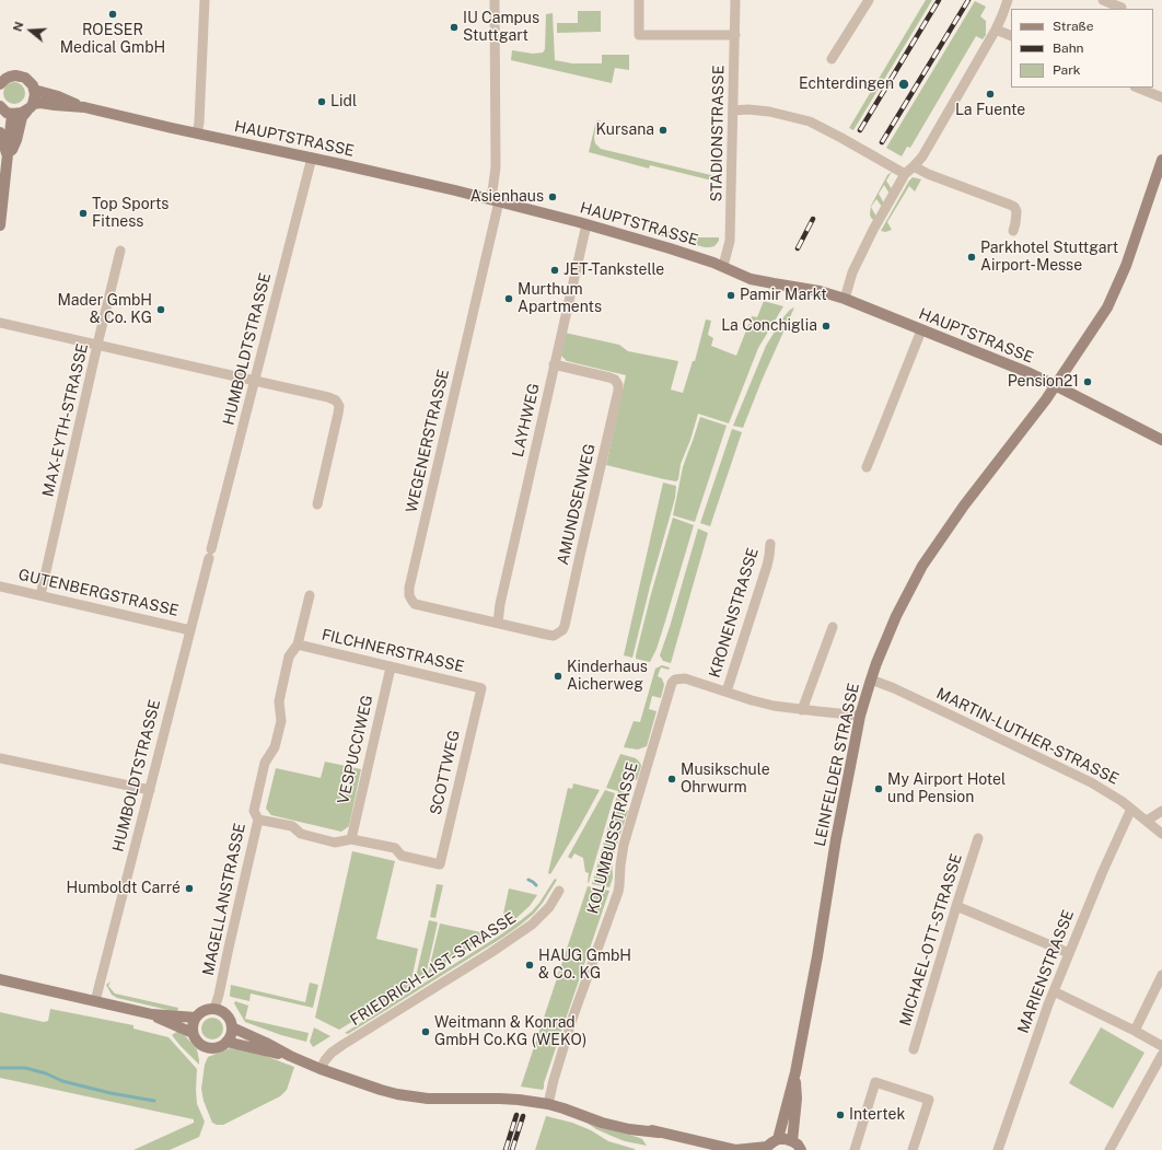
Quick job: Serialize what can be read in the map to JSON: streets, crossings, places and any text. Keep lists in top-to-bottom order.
{
  "streets": {
    "main road": ["HAUPTSTRASSE", "LEINFELDER STRASSE"],
    "street": [
      "STADIONSTRASSE",
      "HUMBOLDTSTRASSE",
      "MAX-EYTH-STRASSE",
      "LAYHWEG",
      "WEGENERSTRASSE",
      "AMUNDSENWEG",
      "GUTENBERGSTRASSE",
      "KRONENSTRASSE",
      "FILCHNERSTRASSE",
      "MARTIN-LUTHER-STRASSE",
      "VESPUCCIWEG",
      "SCOTTWEG",
      "KOLUMBUSSTRASSE",
      "MAGELLANSTRASSE",
      "MICHAEL-OTT-STRASSE",
      "FRIEDRICH-LIST-STRASSE",
      "MARIENSTRASSE"
    ]
  },
  "crossings": [
    ["STADIONSTRASSE", "HAUPTSTRASSE"],
    ["HAUPTSTRASSE", "HUMBOLDTSTRASSE"],
    ["HAUPTSTRASSE", "LAYHWEG"],
    ["HAUPTSTRASSE", "WEGENERSTRASSE"],
    ["HAUPTSTRASSE", "LEINFELDER STRASSE"],
    ["HUMBOLDTSTRASSE", "GUTENBERGSTRASSE"],
    ["MAX-EYTH-STRASSE", "GUTENBERGSTRASSE"],
    ["LAYHWEG", "WEGENERSTRASSE"],
    ["LAYHWEG", "AMUNDSENWEG"],
    ["WEGENERSTRASSE", "AMUNDSENWEG"],
    ["KRONENSTRASSE", "LEINFELDER STRASSE"],
    ["KRONENSTRASSE", "KOLUMBUSSTRASSE"],
    ["FILCHNERSTRASSE", "VESPUCCIWEG"],
    ["FILCHNERSTRASSE", "SCOTTWEG"],
    ["FILCHNERSTRASSE", "MAGELLANSTRASSE"],
    ["MARTIN-LUTHER-STRASSE", "LEINFELDER STRASSE"],
    ["MARTIN-LUTHER-STRASSE", "MARIENSTRASSE"],
    ["VESPUCCIWEG", "SCOTTWEG"]
  ],
  "places": [
    "ROESER Medical GmbH",
    "IU Campus Stuttgart",
    "Echterdingen",
    "La Fuente",
    "Lidl",
    "Kursana",
    "Asienhaus",
    "Top Sports Fitness",
    "Parkhotel Stuttgart Airport-Messe",
    "JET-Tankstelle",
    "Pamir Markt",
    "Murthum Apartments",
    "Mader GmbH & Co. KG",
    "La Conchiglia",
    "Pension21",
    "Kinderhaus Aicherweg",
    "Musikschule Ohrwurm",
    "My Airport Hotel und Pension",
    "Humboldt Carré",
    "HAUG GmbH & Co. KG",
    "Weitmann & Konrad GmbH Co.KG (WEKO)",
    "Intertek"
  ],
  "legend": ["Straße", "Bahn", "Park"],
  "north": "left"
}
